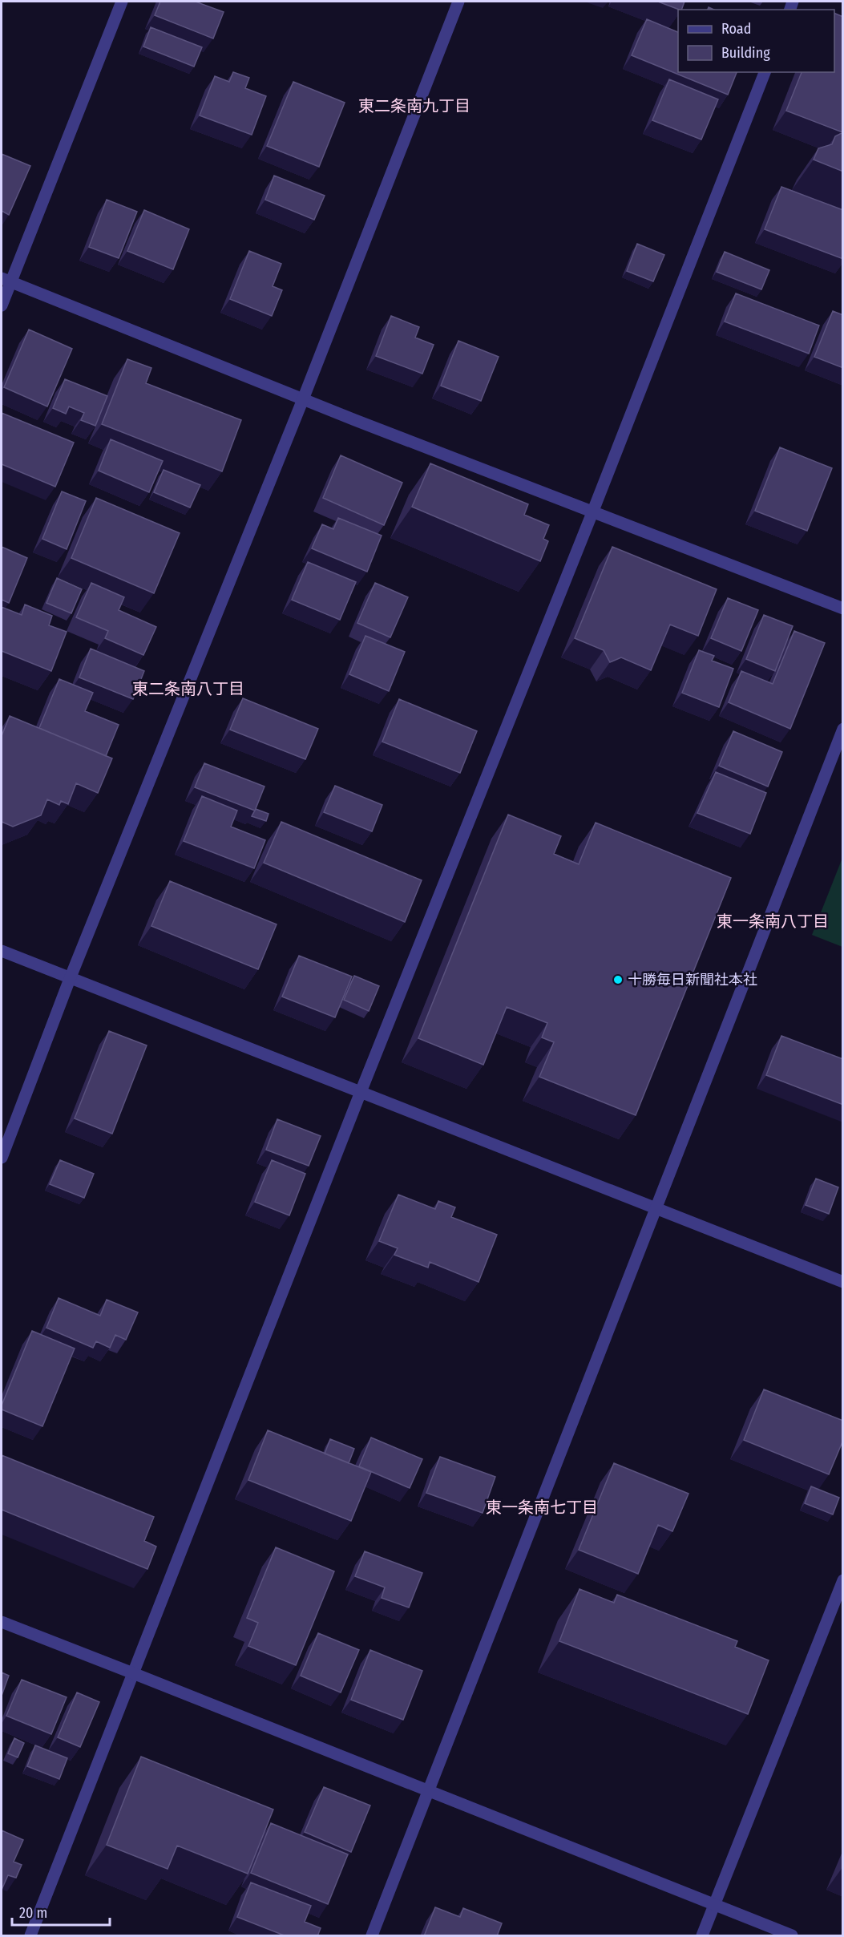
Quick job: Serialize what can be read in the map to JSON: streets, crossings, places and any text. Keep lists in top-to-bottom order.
{
  "districts": [
    "東二条南九丁目",
    "東二条南八丁目",
    "東一条南八丁目",
    "東一条南七丁目"
  ],
  "places": ["十勝毎日新聞社本社"],
  "legend": ["Road", "Building"],
  "scale_bar": "20 m"
}
